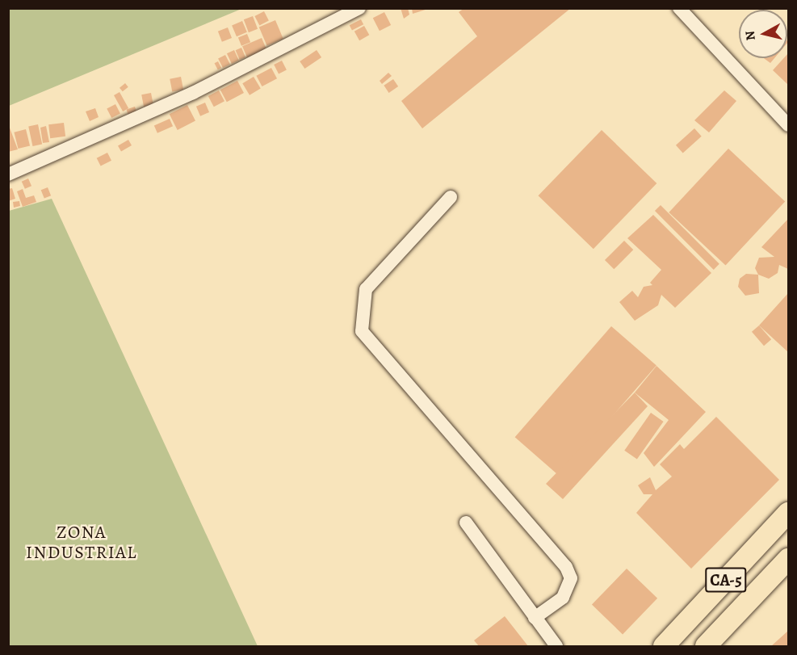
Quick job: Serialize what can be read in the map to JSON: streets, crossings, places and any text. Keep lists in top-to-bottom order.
{
  "streets": {
    "highway": ["CA-5"]
  },
  "districts": ["ZONA INDUSTRIAL"],
  "north": "left"
}
